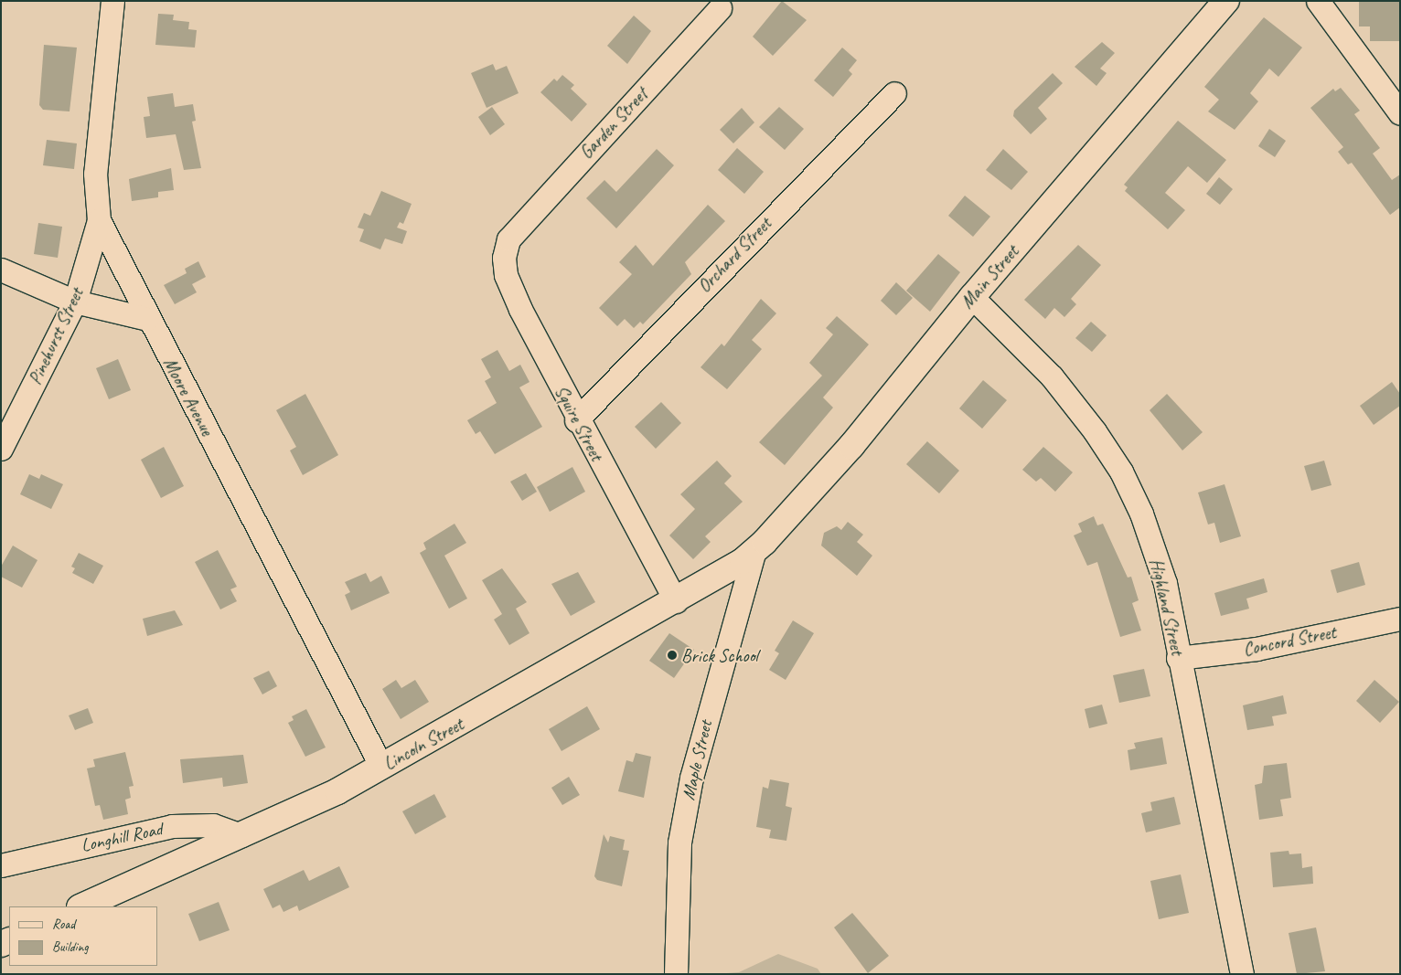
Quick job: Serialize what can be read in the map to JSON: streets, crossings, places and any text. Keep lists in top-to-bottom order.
{
  "streets": {
    "main road": ["Main Street", "Lincoln Street"],
    "street": [
      "Garden Street",
      "Orchard Street",
      "Pinehurst Street",
      "Moore Avenue",
      "Squire Street",
      "Highland Street",
      "Concord Street",
      "Maple Street",
      "Longhill Road"
    ]
  },
  "crossings": [
    ["Garden Street", "Squire Street"],
    ["Orchard Street", "Squire Street"],
    ["Main Street", "Highland Street"],
    ["Main Street", "Lincoln Street"],
    ["Main Street", "Maple Street"],
    ["Pinehurst Street", "Moore Avenue"],
    ["Moore Avenue", "Lincoln Street"],
    ["Squire Street", "Lincoln Street"],
    ["Highland Street", "Concord Street"],
    ["Lincoln Street", "Maple Street"],
    ["Lincoln Street", "Longhill Road"]
  ],
  "places": ["Brick School"],
  "legend": ["Road", "Building"]
}
